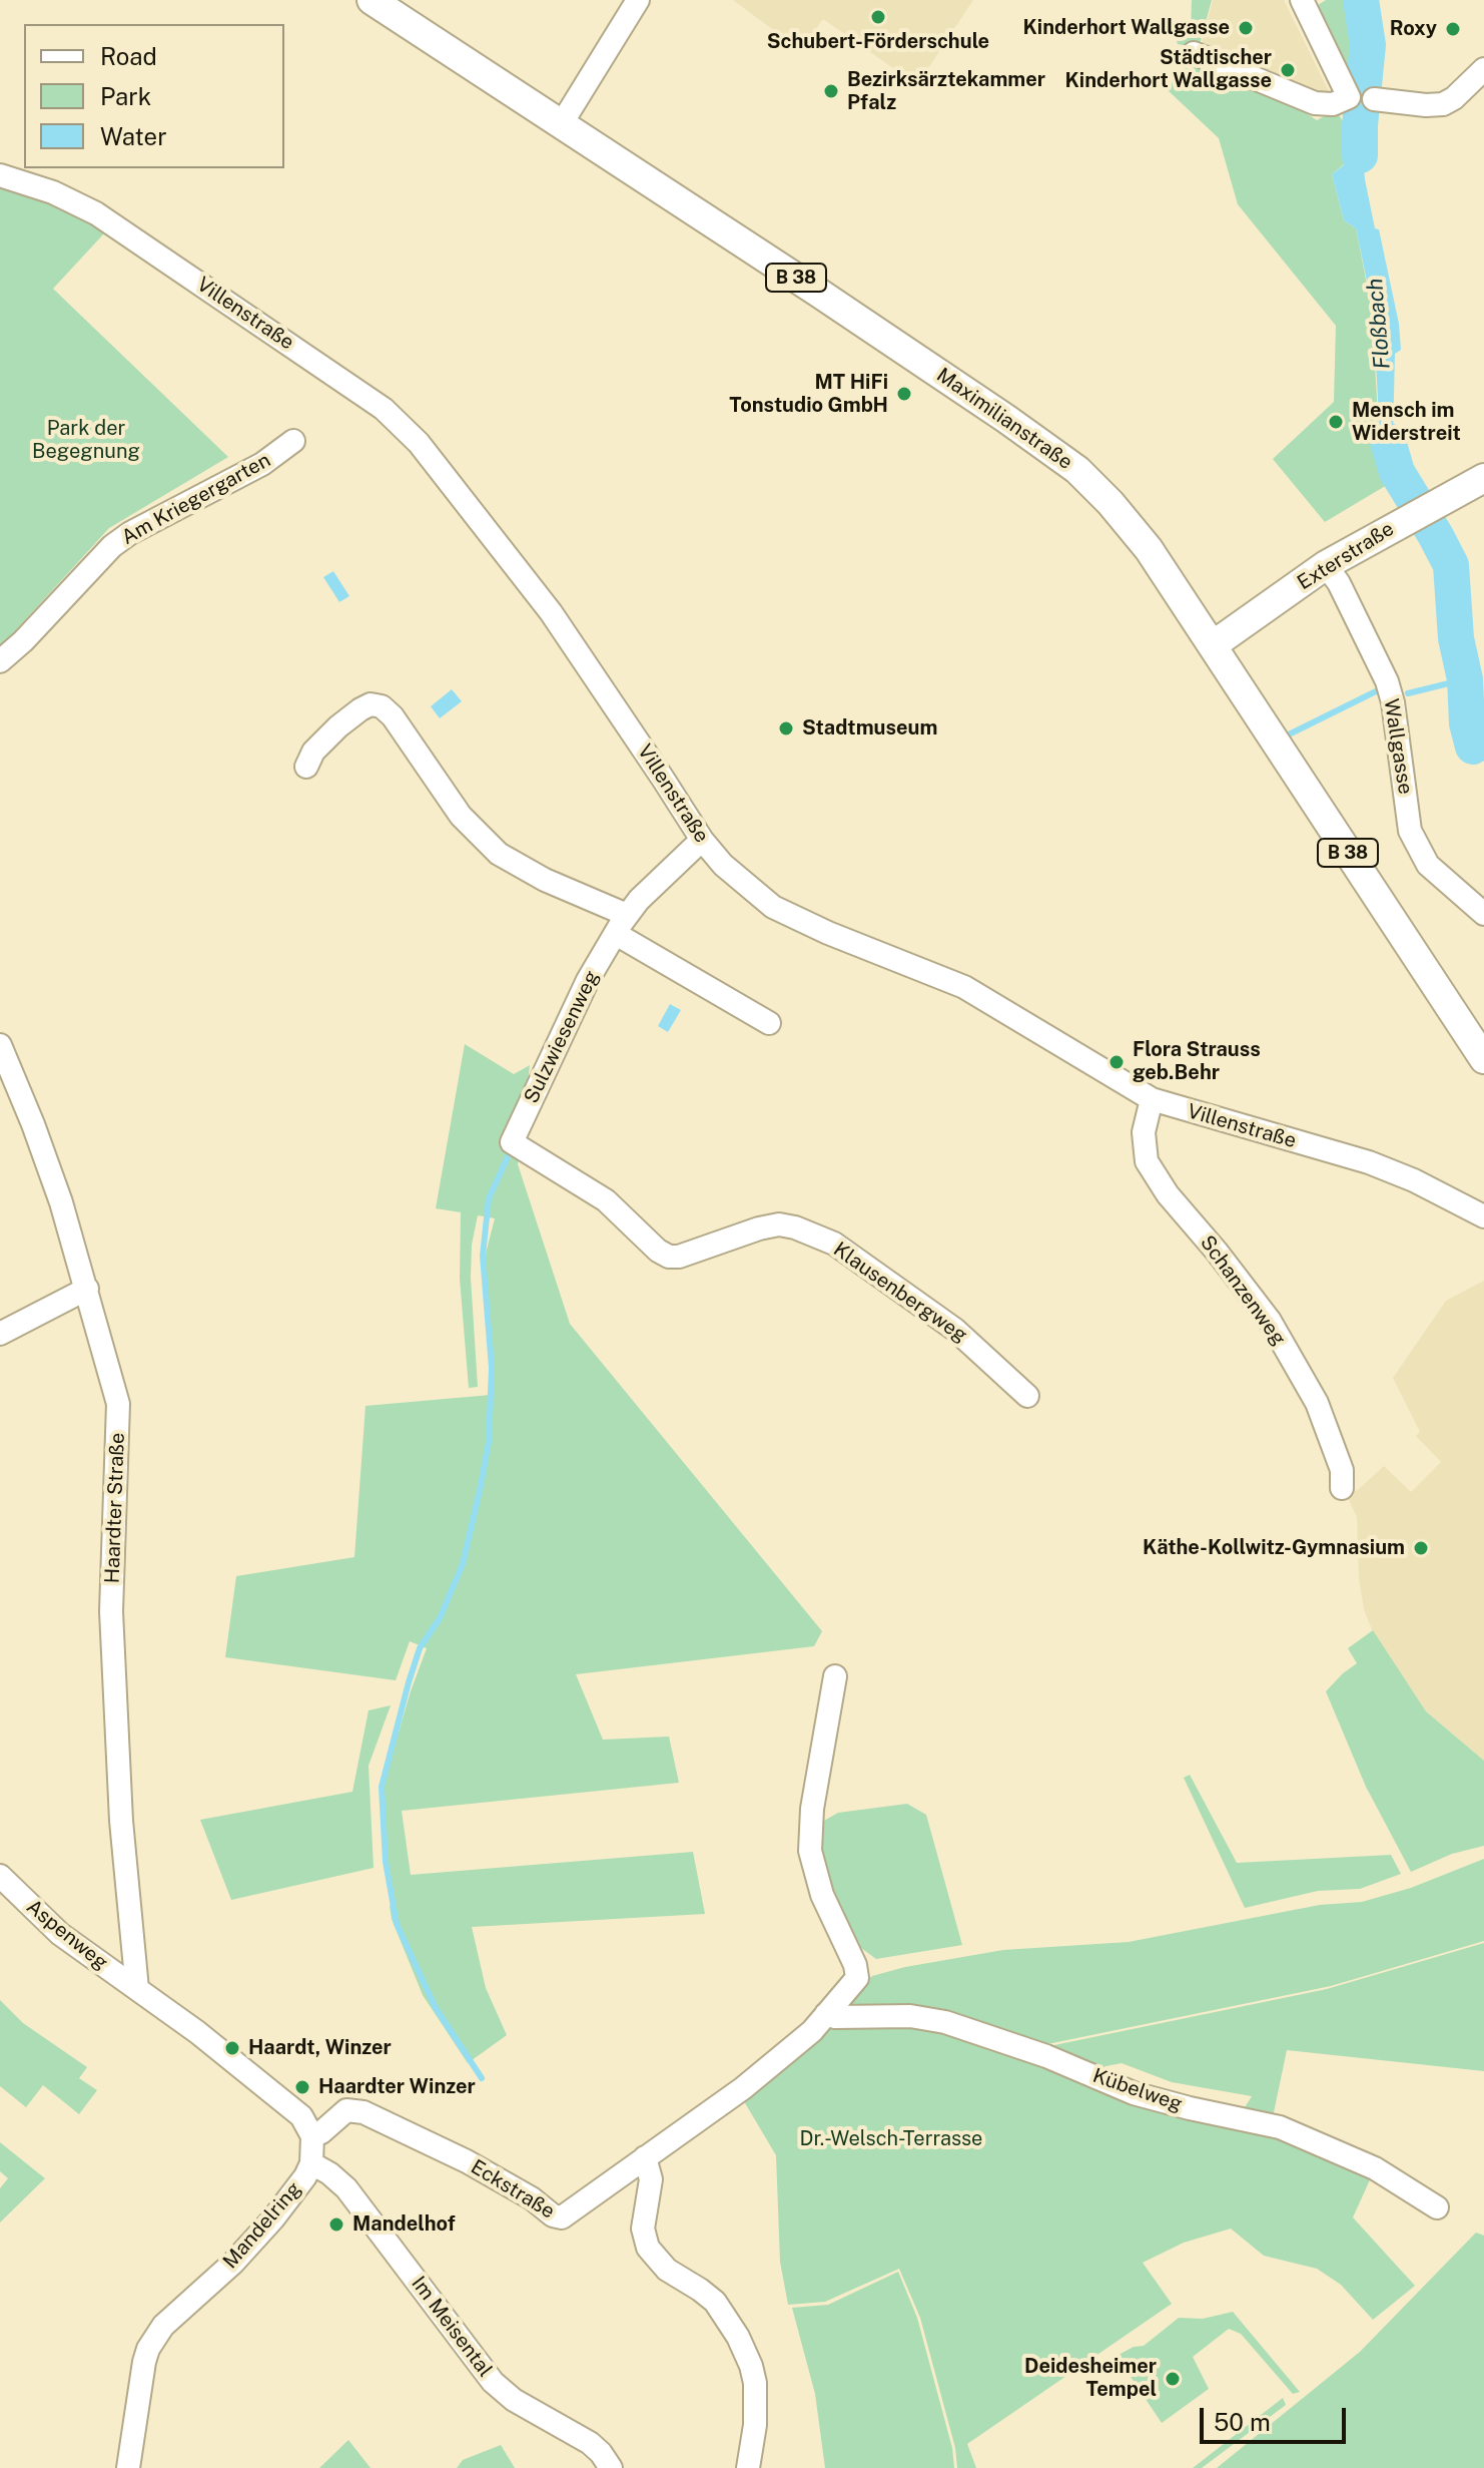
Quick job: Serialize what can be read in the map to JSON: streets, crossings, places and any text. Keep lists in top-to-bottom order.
{
  "streets": {
    "main road": ["B 38", "Maximilianstraße", "Exterstraße"],
    "street": [
      "Villenstraße",
      "Am Kriegergarten",
      "Wallgasse",
      "Sulzwiesenweg",
      "Schanzenweg",
      "Klausenbergweg",
      "Haardter Straße",
      "Aspenweg",
      "Kübelweg",
      "Eckstraße",
      "Mandelring",
      "Im Meisental"
    ]
  },
  "crossings": [
    ["Villenstraße", "Sulzwiesenweg"],
    ["Villenstraße", "Schanzenweg"],
    ["Maximilianstraße", "Exterstraße"],
    ["Exterstraße", "Wallgasse"],
    ["Sulzwiesenweg", "Klausenbergweg"],
    ["Haardter Straße", "Aspenweg"],
    ["Eckstraße", "Mandelring"],
    ["Mandelring", "Im Meisental"]
  ],
  "water": ["Floßbach"],
  "parks": ["Park der Begegnung", "Dr.-Welsch-Terrasse"],
  "places": [
    "Schubert-Förderschule",
    "Kinderhort Wallgasse",
    "Roxy",
    "Städtischer Kinderhort Wallgasse",
    "Bezirksärztekammer Pfalz",
    "MT HiFi Tonstudio GmbH",
    "Mensch im Widerstreit",
    "Stadtmuseum",
    "Flora Strauss geb.Behr",
    "Käthe-Kollwitz-Gymnasium",
    "Haardt, Winzer",
    "Haardter Winzer",
    "Mandelhof",
    "Deidesheimer Tempel"
  ],
  "legend": ["Road", "Park", "Water"],
  "scale_bar": "50 m"
}
